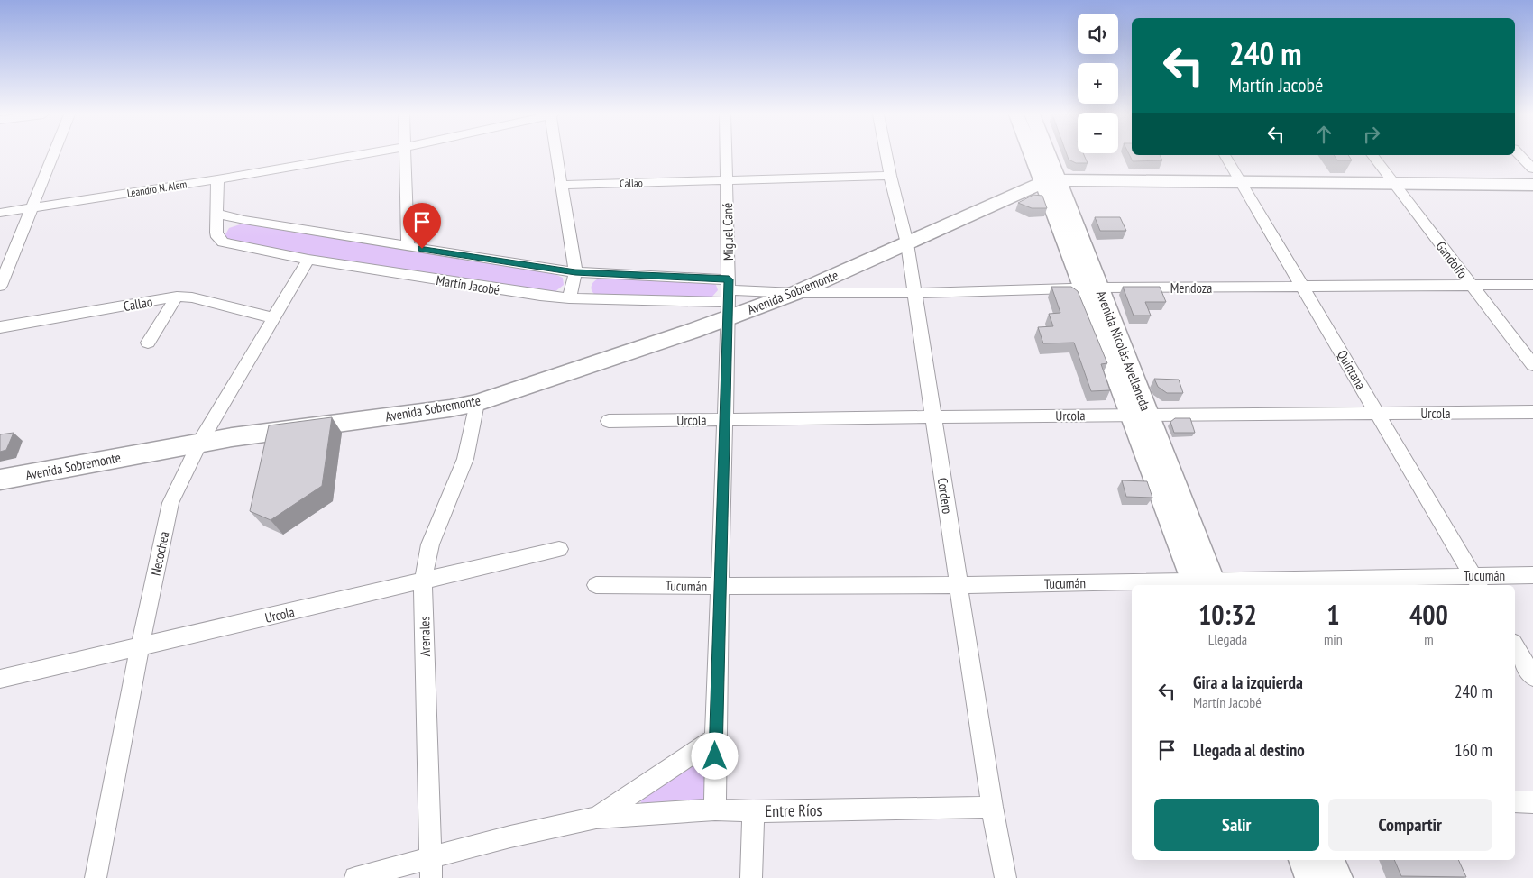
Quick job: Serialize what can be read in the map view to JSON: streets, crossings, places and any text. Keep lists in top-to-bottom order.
{
  "streets": {
    "main road": ["Avenida Sobremonte", "Avenida Nicolás Avellaneda"],
    "street": [
      "Callao",
      "Leandro N. Alem",
      "Miguel Cané",
      "Gandolfo",
      "Martín Jacobé",
      "Mendoza",
      "Quintana",
      "Urcola",
      "Cordero",
      "Necochea",
      "Tucumán",
      "Arenales",
      "Entre Ríos"
    ]
  },
  "crossings": [
    ["Callao", "Miguel Cané"],
    ["Callao", "Cordero"],
    ["Callao", "Necochea"],
    ["Miguel Cané", "Martín Jacobé"],
    ["Miguel Cané", "Mendoza"],
    ["Miguel Cané", "Avenida Sobremonte"],
    ["Miguel Cané", "Urcola"],
    ["Miguel Cané", "Tucumán"],
    ["Miguel Cané", "Entre Ríos"],
    ["Gandolfo", "Mendoza"],
    ["Gandolfo", "Avenida Sobremonte"],
    ["Martín Jacobé", "Mendoza"],
    ["Martín Jacobé", "Avenida Sobremonte"],
    ["Martín Jacobé", "Necochea"],
    ["Mendoza", "Avenida Sobremonte"],
    ["Mendoza", "Avenida Nicolás Avellaneda"],
    ["Mendoza", "Quintana"],
    ["Mendoza", "Cordero"],
    ["Avenida Sobremonte", "Avenida Nicolás Avellaneda"],
    ["Avenida Sobremonte", "Quintana"],
    ["Avenida Sobremonte", "Cordero"],
    ["Avenida Sobremonte", "Necochea"],
    ["Avenida Sobremonte", "Arenales"],
    ["Avenida Nicolás Avellaneda", "Urcola"],
    ["Avenida Nicolás Avellaneda", "Tucumán"],
    ["Quintana", "Urcola"],
    ["Quintana", "Tucumán"],
    ["Urcola", "Cordero"],
    ["Urcola", "Necochea"],
    ["Urcola", "Arenales"],
    ["Cordero", "Tucumán"],
    ["Cordero", "Entre Ríos"],
    ["Arenales", "Entre Ríos"]
  ],
  "page": {
    "map_buttons": ["+", "−"],
    "turn": ["240 m", "Martín Jacobé"],
    "eta": [
      "10:32",
      "Llegada",
      "1",
      "min",
      "400",
      "m"
    ],
    "list": [
      {
        "name": "Gira a la izquierda",
        "note": "Martín Jacobé",
        "value": "240 m"
      },
      {
        "name": "Llegada al destino",
        "value": "160 m"
      }
    ],
    "buttons": ["Salir", "Compartir"]
  }
}
